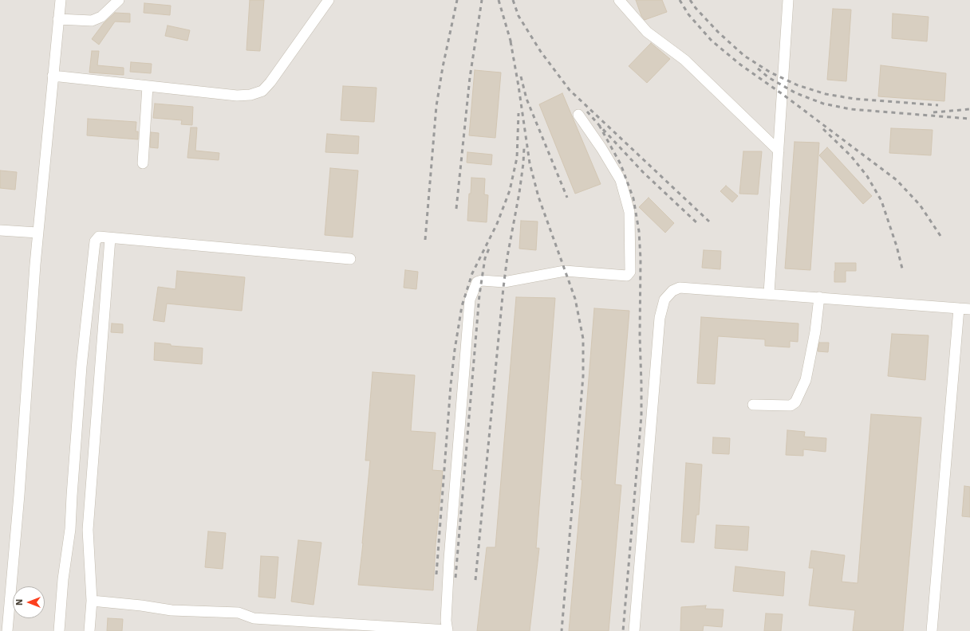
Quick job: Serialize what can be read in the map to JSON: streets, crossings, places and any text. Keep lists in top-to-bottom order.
{
  "north": "left"
}
